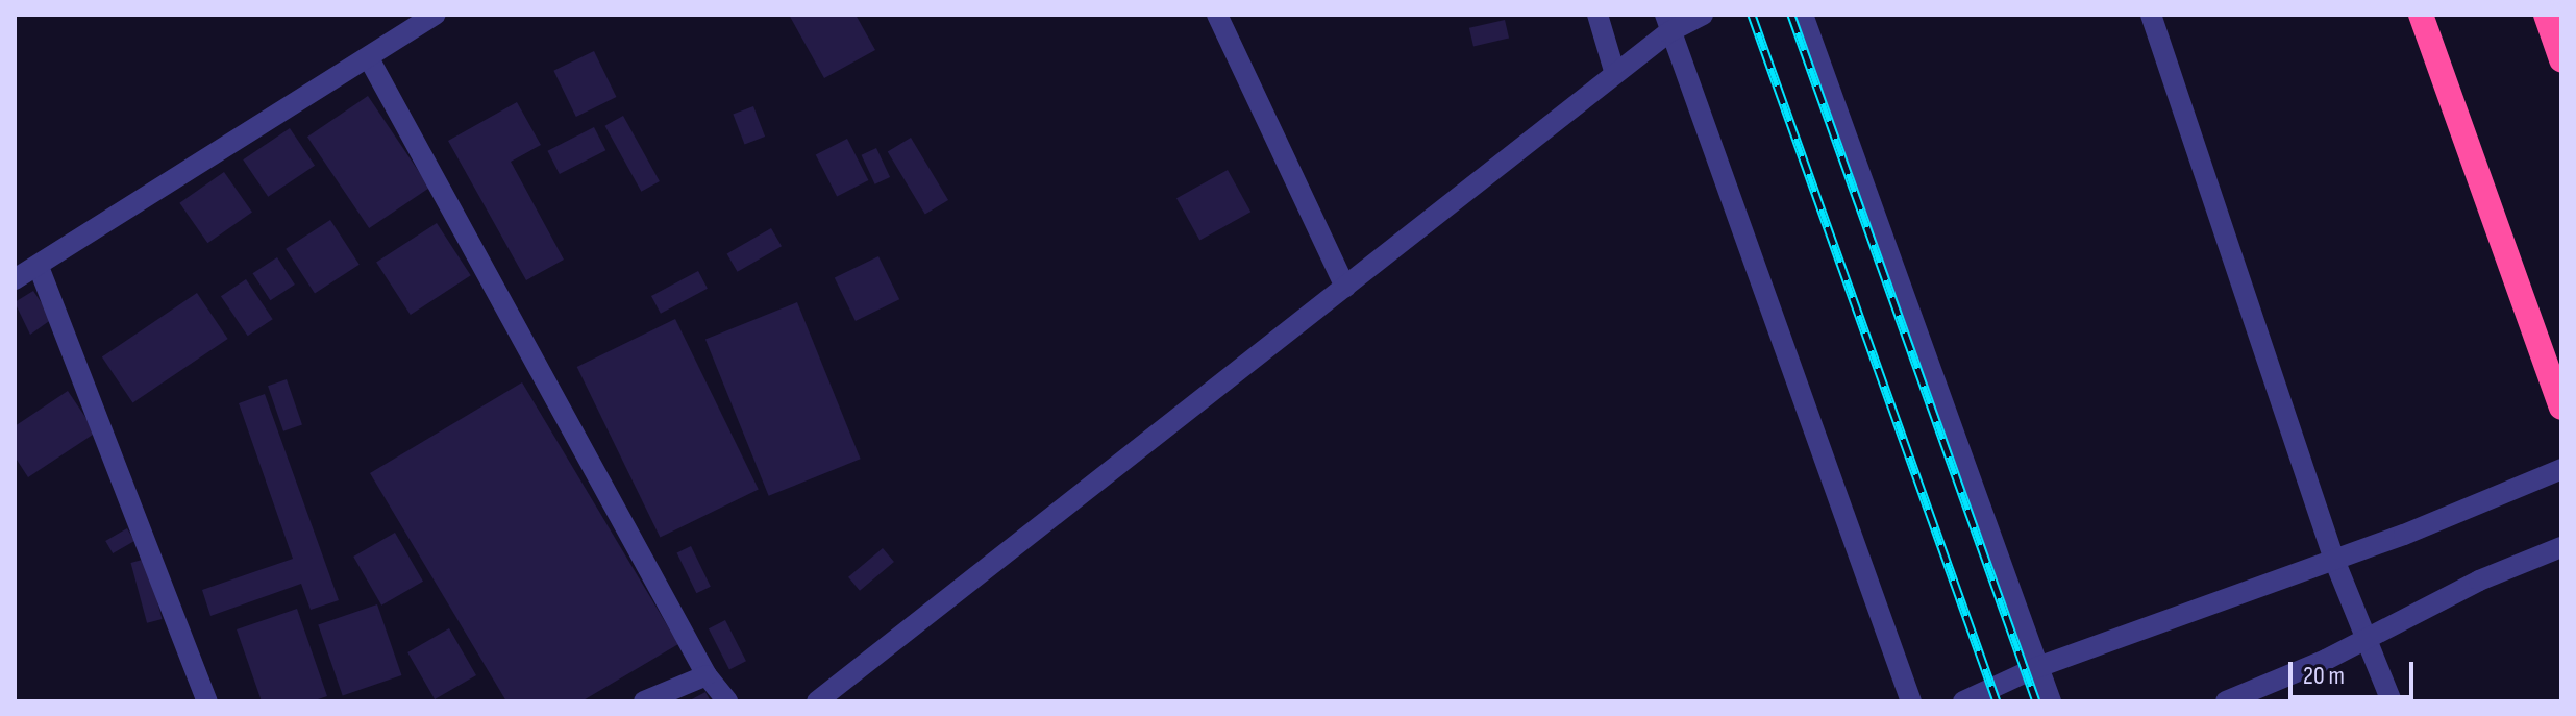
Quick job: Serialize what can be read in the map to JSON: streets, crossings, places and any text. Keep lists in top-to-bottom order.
{
  "scale_bar": "20 m"
}
